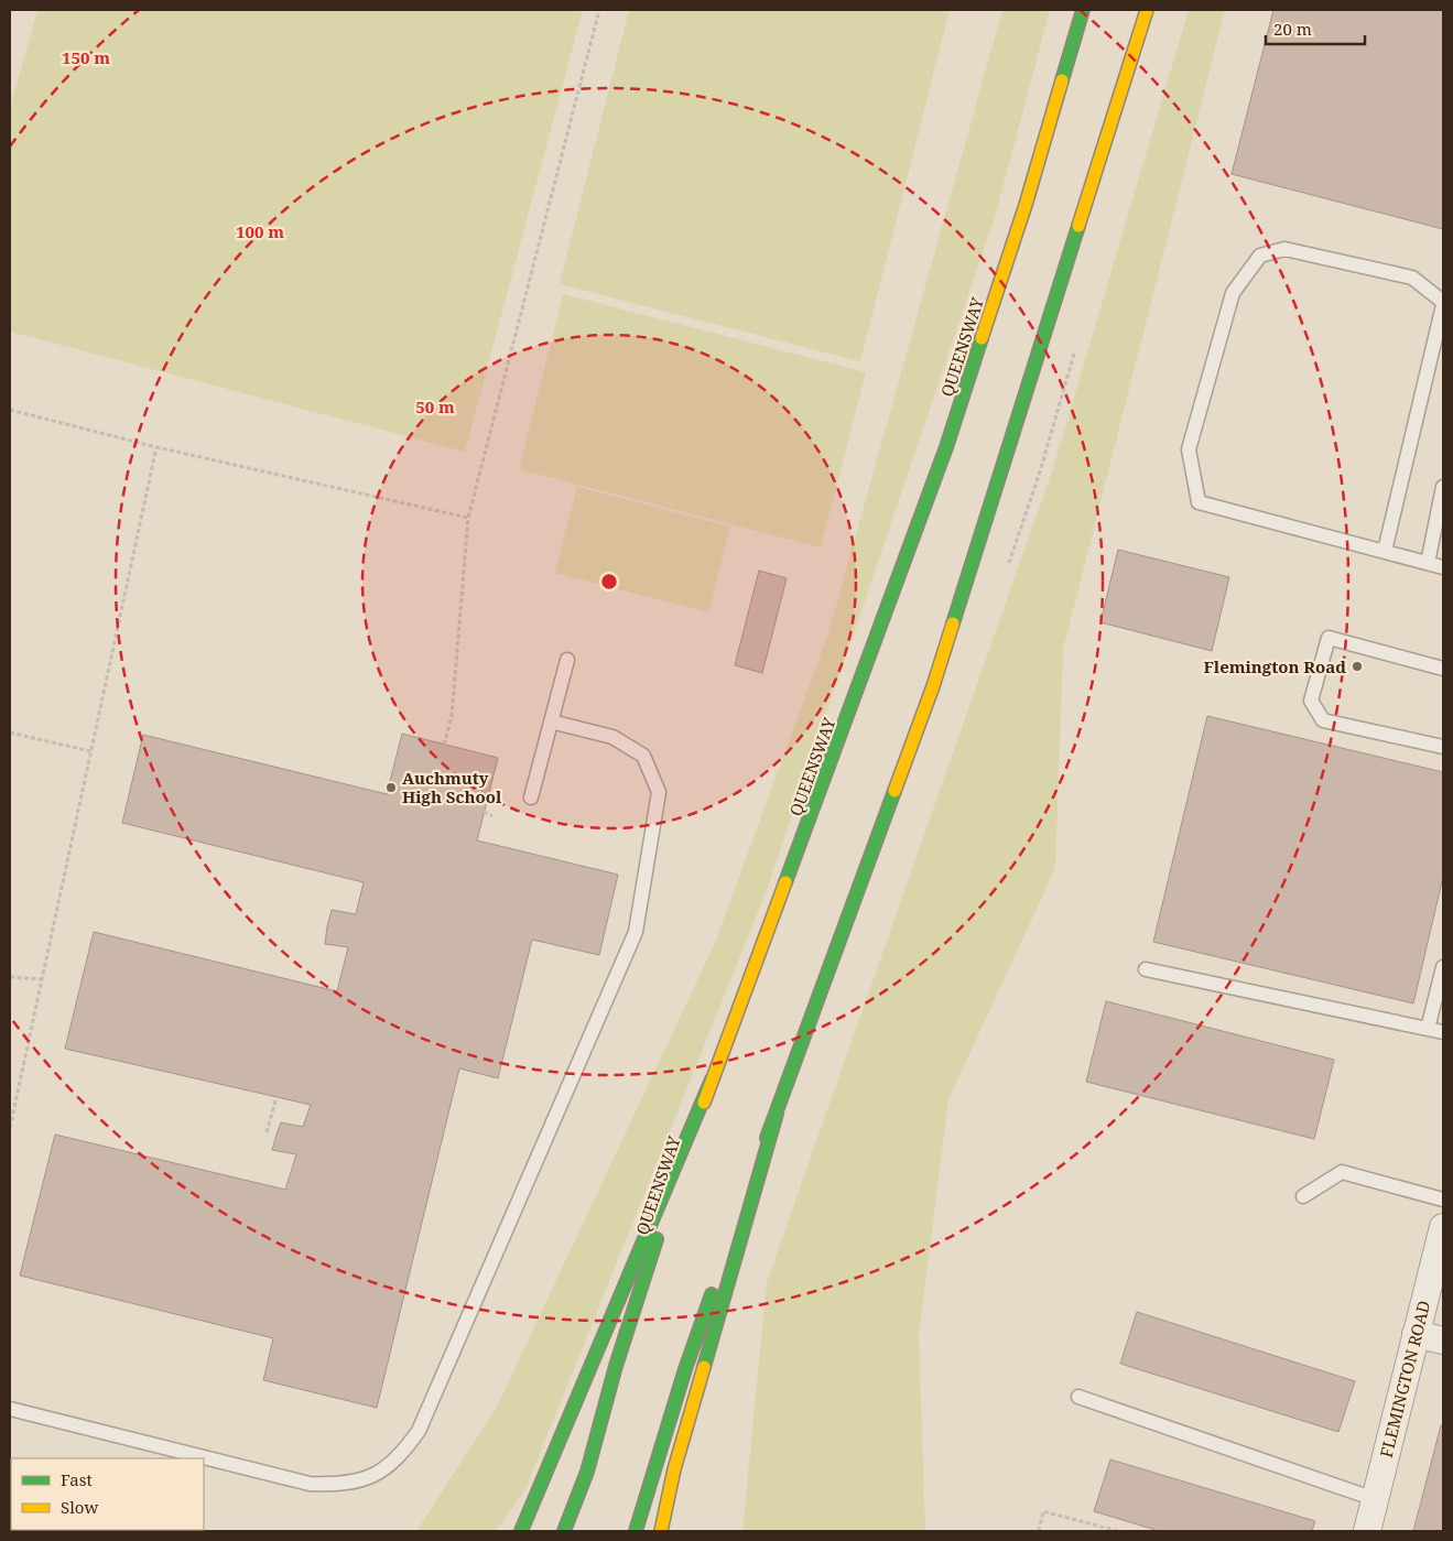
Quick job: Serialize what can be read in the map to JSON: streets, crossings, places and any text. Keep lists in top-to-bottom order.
{
  "streets": {
    "main road": ["QUEENSWAY"],
    "street": ["FLEMINGTON ROAD"]
  },
  "places": ["Flemington Road", "Auchmuty High School"],
  "legend": ["Fast", "Slow"],
  "scale_bar": "20 m",
  "rings": ["150 m", "100 m", "50 m"]
}
